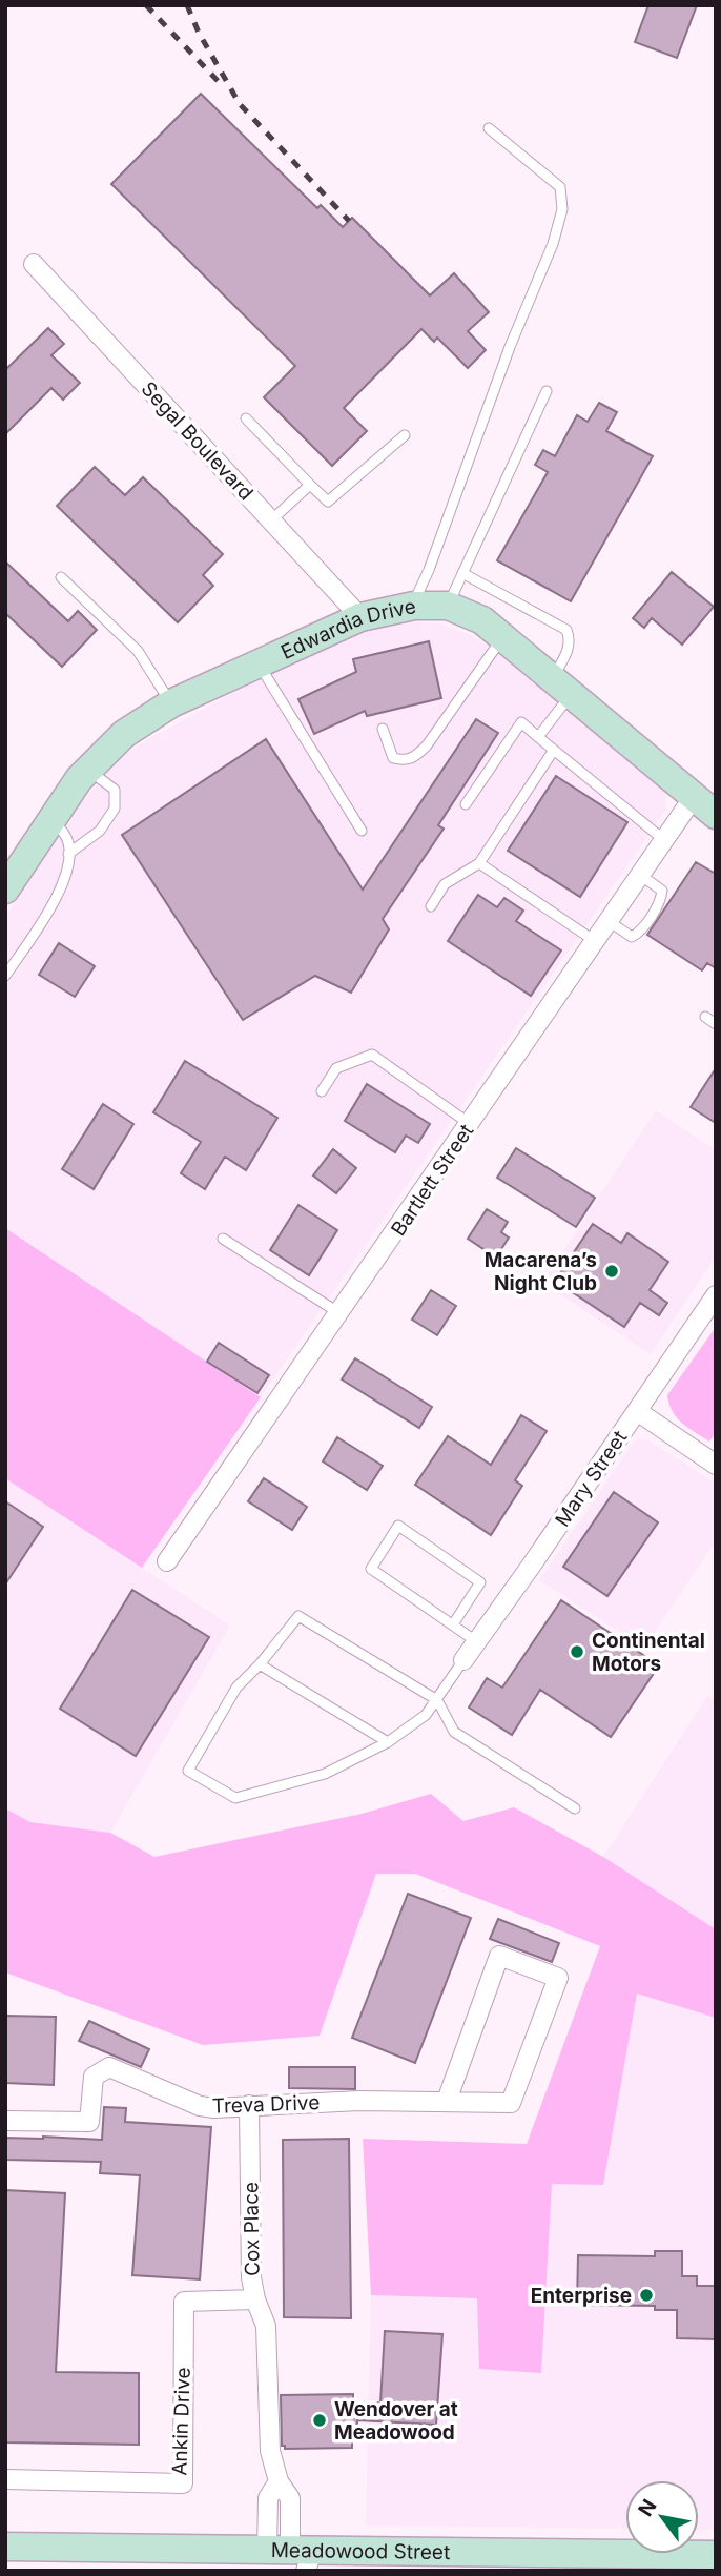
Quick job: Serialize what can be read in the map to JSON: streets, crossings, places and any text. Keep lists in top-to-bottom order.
{
  "streets": {
    "main road": ["Edwardia Drive", "Meadowood Street"],
    "street": [
      "Segal Boulevard",
      "Bartlett Street",
      "Mary Street",
      "Treva Drive",
      "Cox Place",
      "Ankin Drive"
    ]
  },
  "crossings": [
    ["Segal Boulevard", "Edwardia Drive"],
    ["Edwardia Drive", "Bartlett Street"],
    ["Treva Drive", "Cox Place"],
    ["Cox Place", "Ankin Drive"],
    ["Cox Place", "Meadowood Street"]
  ],
  "places": [
    "Macarena’s Night Club",
    "Continental Motors",
    "Enterprise",
    "Wendover at Meadowood"
  ],
  "north": "top left"
}
